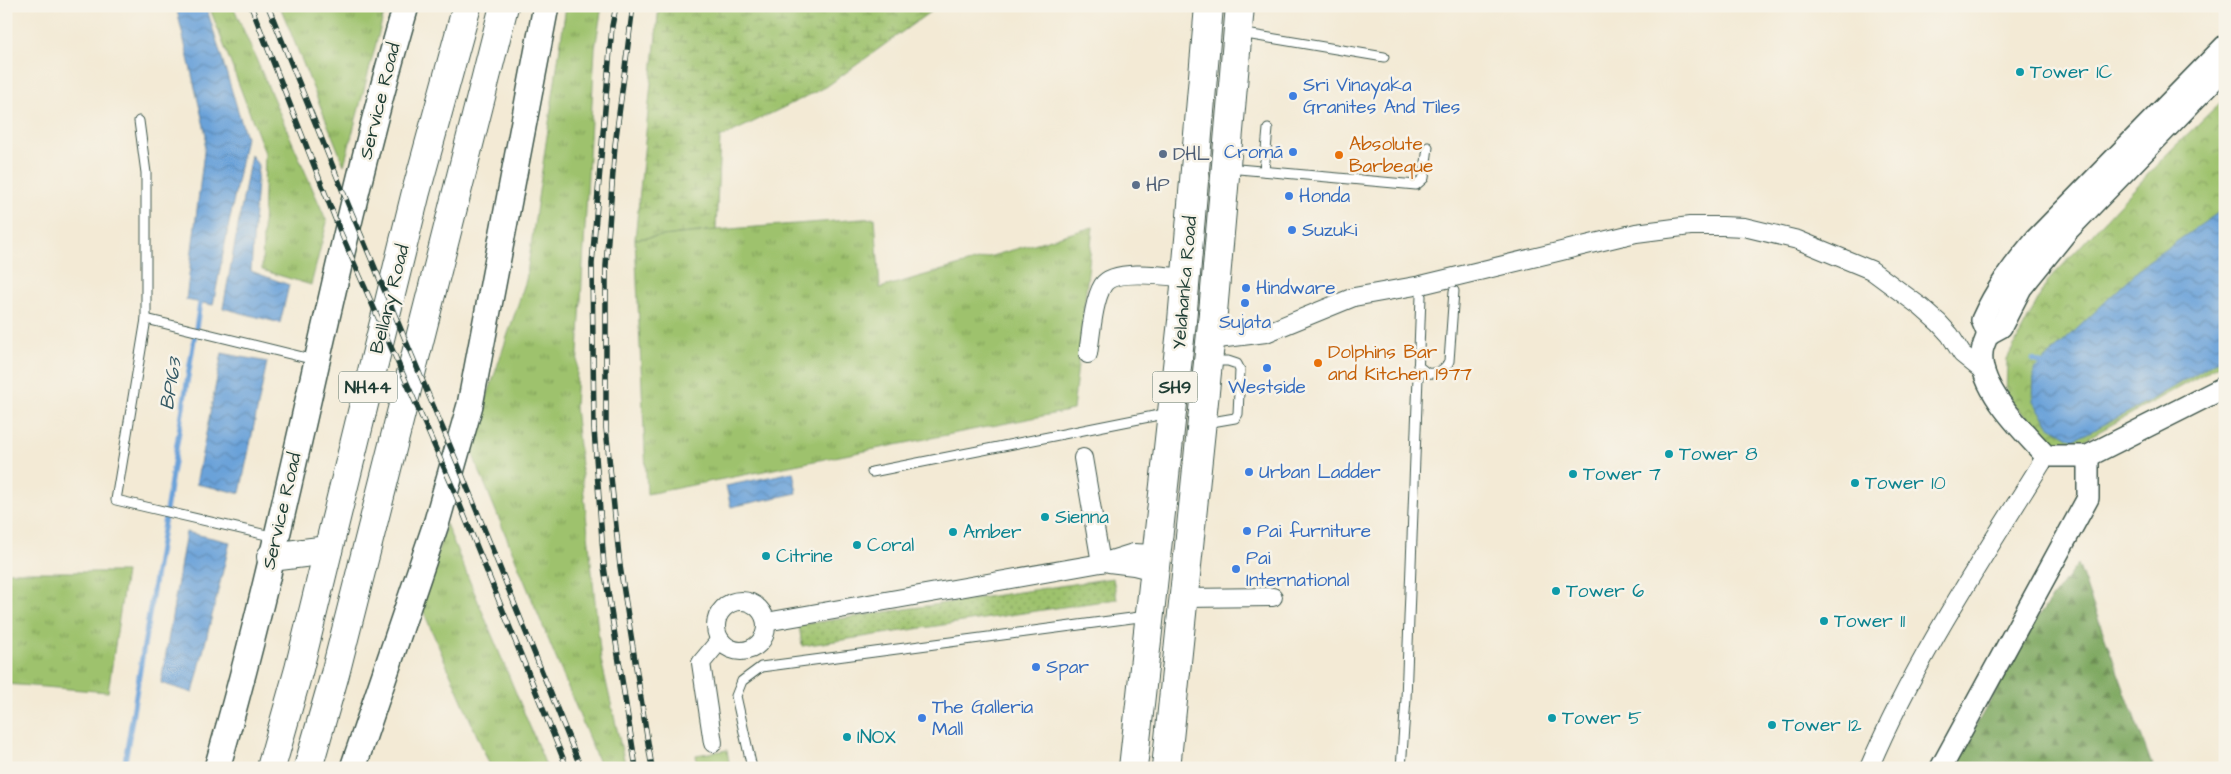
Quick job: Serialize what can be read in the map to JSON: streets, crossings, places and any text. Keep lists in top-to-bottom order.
{
  "streets": {
    "main road": [
      "Service Road",
      "Yelahanka Road",
      "Bellary Road",
      "NH44",
      "SH9"
    ]
  },
  "water": ["BP163"],
  "places": [
    "Tower 1C",
    "Sri Vinayaka Granites And Tiles",
    "Cromā",
    "DHL",
    "Absolute Barbeque",
    "HP",
    "Honda",
    "Suzuki",
    "Hindware",
    "Sujata",
    "Dolphins Bar and Kitchen 1977",
    "Westside",
    "Tower 8",
    "Urban Ladder",
    "Tower 7",
    "Tower 10",
    "Sienna",
    "Pai furniture",
    "Amber",
    "Coral",
    "Citrine",
    "Pai International",
    "Tower 6",
    "Tower 11",
    "Spar",
    "The Galleria Mall",
    "Tower 5",
    "Tower 12",
    "INOX"
  ]
}
